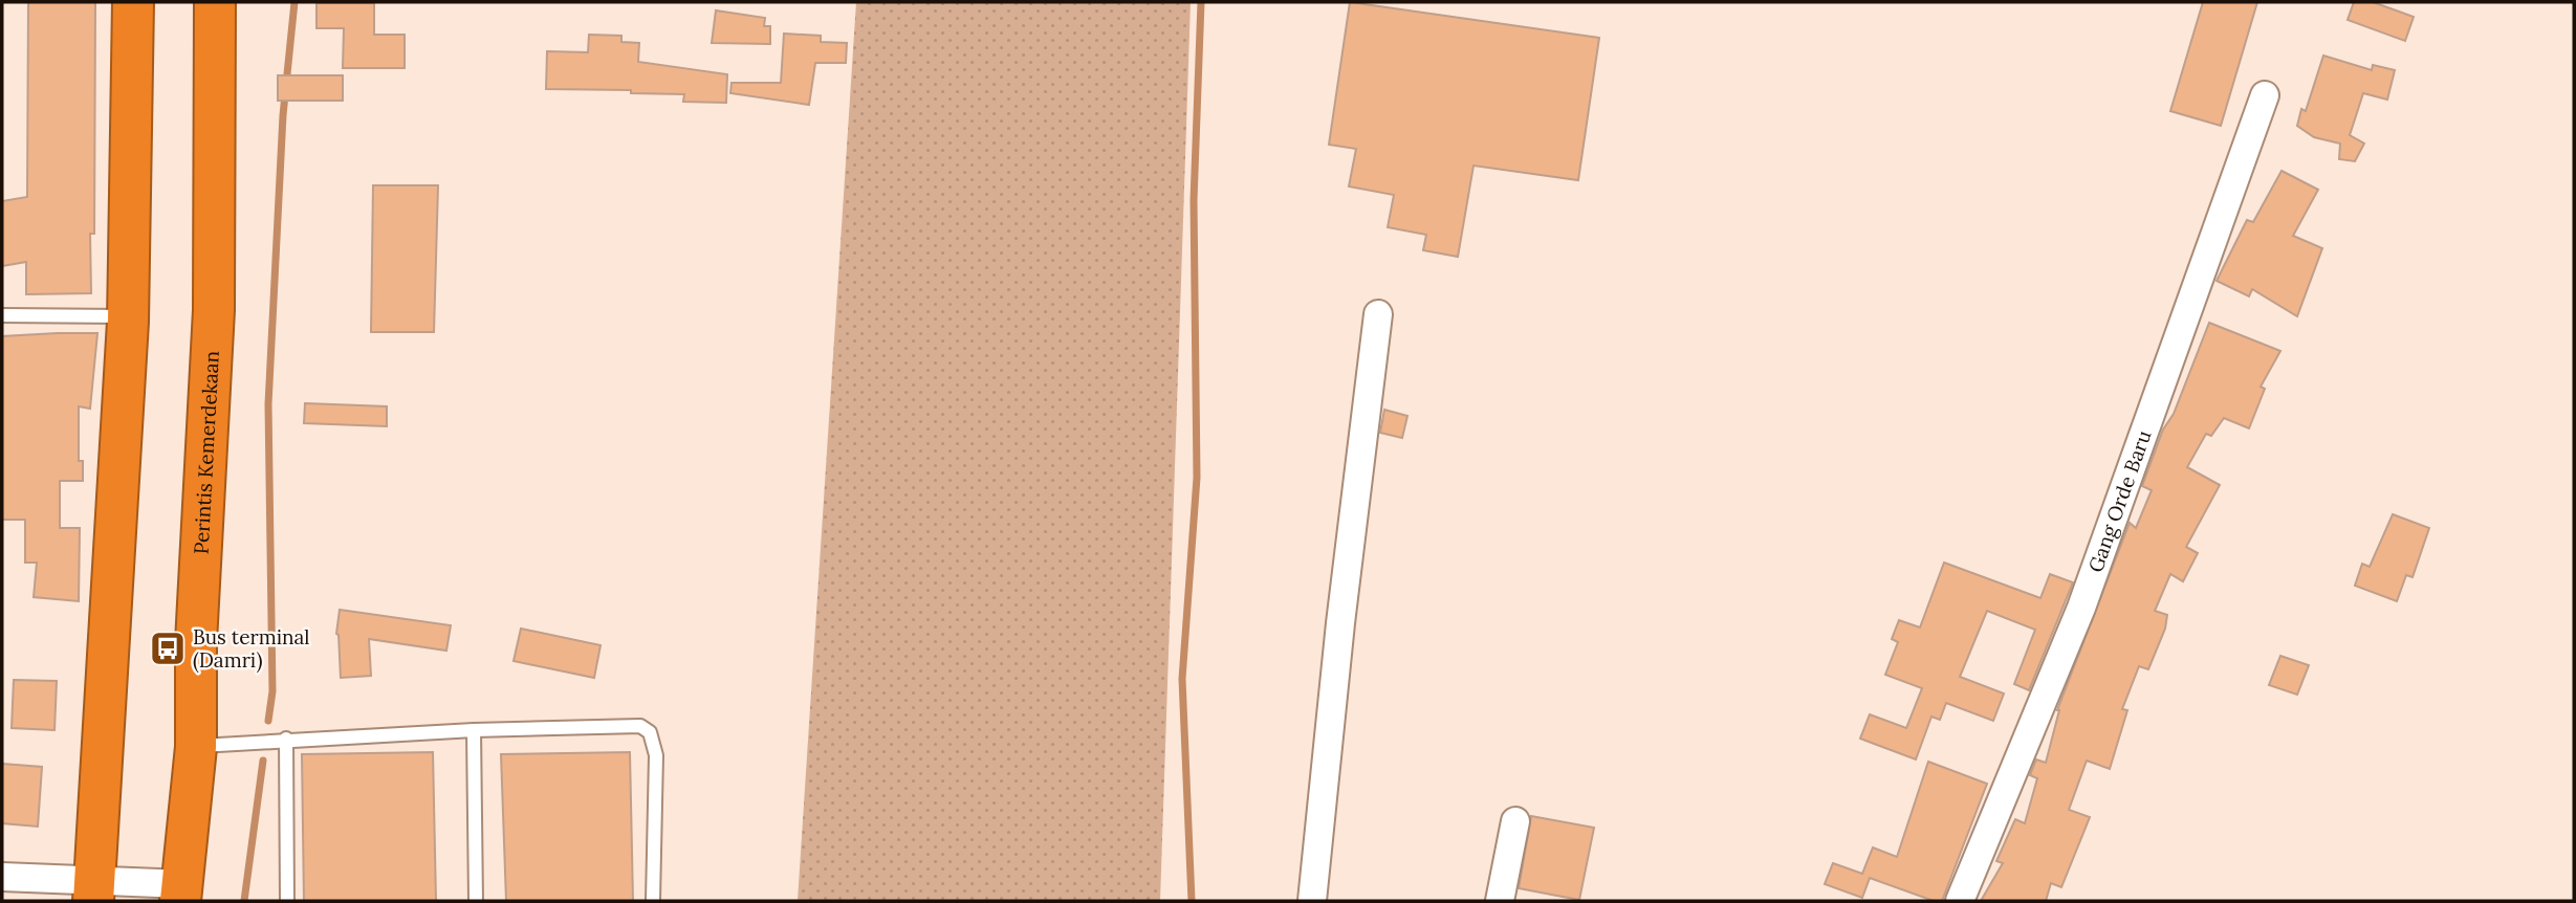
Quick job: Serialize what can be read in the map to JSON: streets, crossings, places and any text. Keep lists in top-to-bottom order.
{
  "streets": {
    "highway": ["Perintis Kemerdekaan"],
    "street": ["Gang Orde Baru"]
  },
  "places": {
    "bus stop": ["Bus terminal (Damri)"]
  }
}
